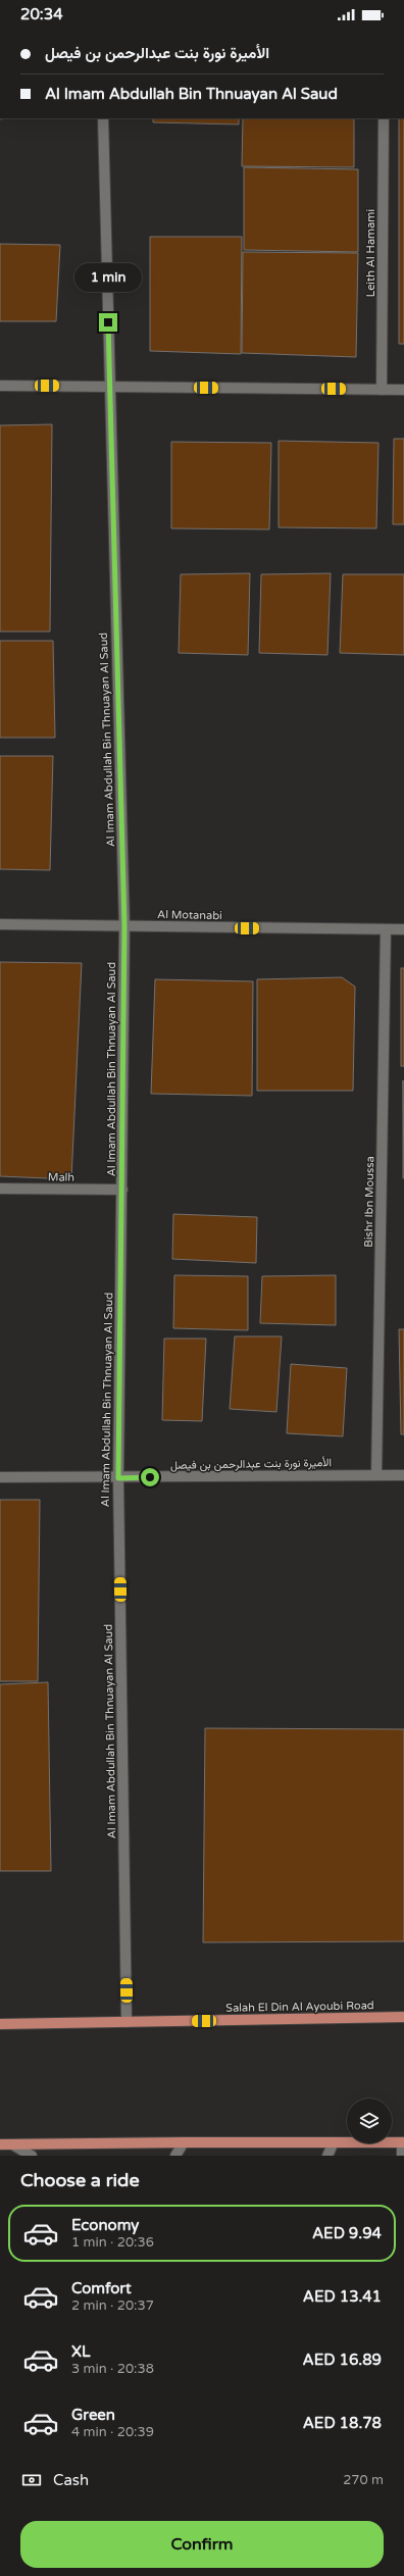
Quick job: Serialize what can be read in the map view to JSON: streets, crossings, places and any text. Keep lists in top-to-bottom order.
{
  "streets": {
    "main road": ["Salah El Din Al Ayoubi Road"],
    "street": [
      "Leith Al Hamami",
      "Al Imam Abdullah Bin Thnuayan Al Saud",
      "Al Motanabi",
      "Malh",
      "Bishr Ibn Moussa",
      "الأميرة نورة بنت عبدالرحمن بن فيصل"
    ]
  },
  "crossings": [
    ["Al Imam Abdullah Bin Thnuayan Al Saud", "Al Motanabi"],
    ["Al Imam Abdullah Bin Thnuayan Al Saud", "Malh"],
    ["Al Imam Abdullah Bin Thnuayan Al Saud", "الأميرة نورة بنت عبدالرحمن بن فيصل"],
    ["Al Imam Abdullah Bin Thnuayan Al Saud", "Salah El Din Al Ayoubi Road"],
    ["Al Motanabi", "Bishr Ibn Moussa"],
    ["Bishr Ibn Moussa", "الأميرة نورة بنت عبدالرحمن بن فيصل"]
  ],
  "page": {
    "status": "20:34",
    "banner": ["الأميرة نورة بنت عبدالرحمن بن فيصل", "Al Imam Abdullah Bin Thnuayan Al Saud"],
    "bubble": "1 min",
    "heading": "Choose a ride",
    "list": [
      {
        "name": "Economy",
        "note": "1 min · 20:36",
        "value": "AED 9.94"
      },
      {
        "name": "Comfort",
        "note": "2 min · 20:37",
        "value": "AED 13.41"
      },
      {
        "name": "XL",
        "note": "3 min · 20:38",
        "value": "AED 16.89"
      },
      {
        "name": "Green",
        "note": "4 min · 20:39",
        "value": "AED 18.78"
      }
    ],
    "pay": ["Cash", "270 m"],
    "buttons": "Confirm"
  }
}
